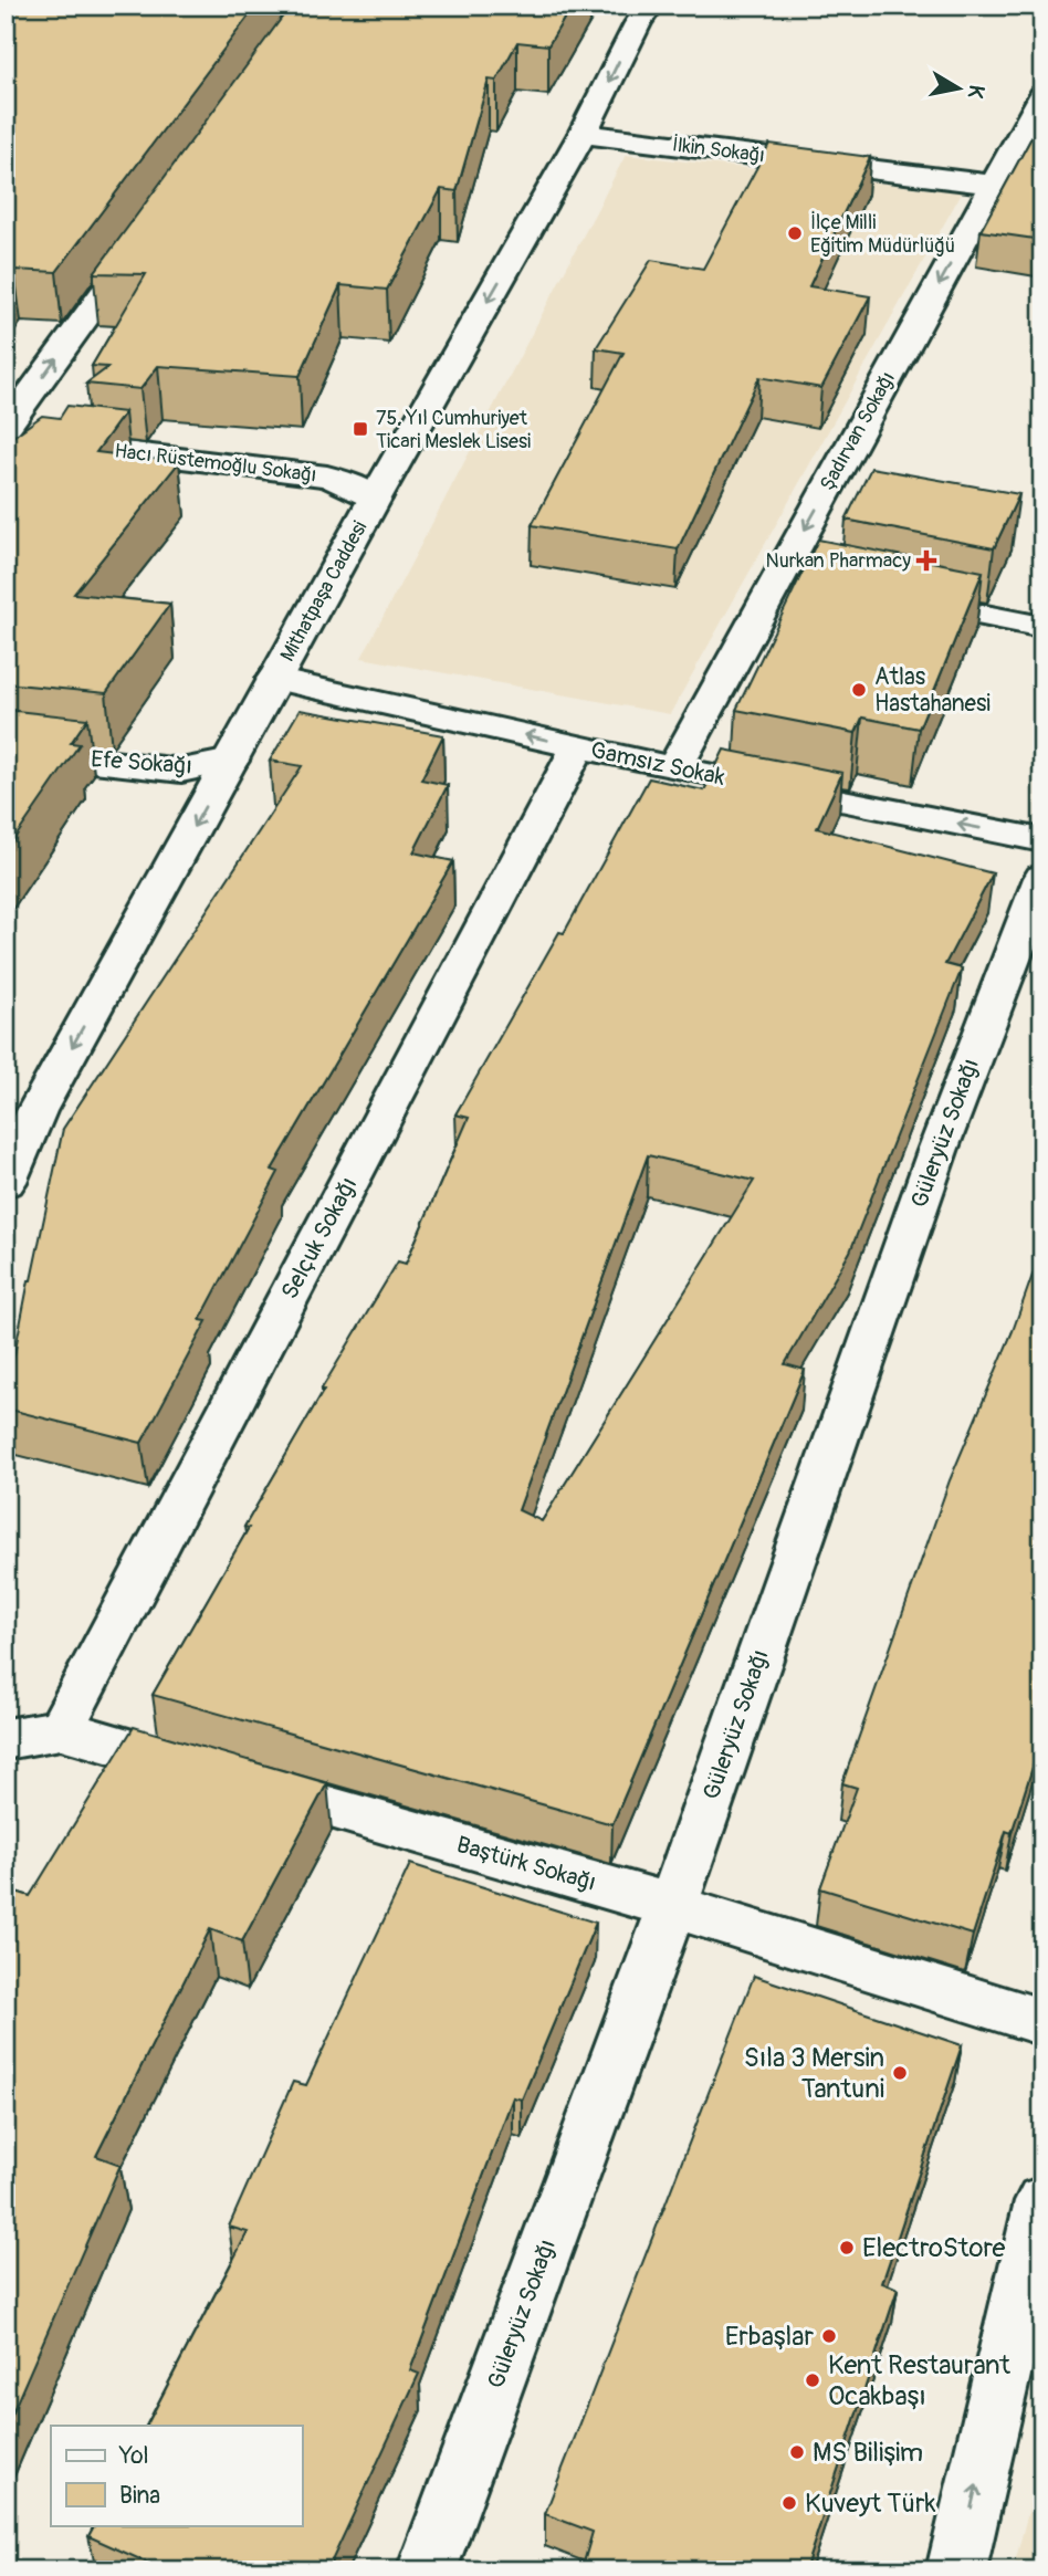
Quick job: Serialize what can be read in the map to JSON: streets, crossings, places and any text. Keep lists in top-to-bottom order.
{
  "streets": {
    "street": [
      "İlkin Sokağı",
      "Şadırvan Sokağı",
      "Hacı Rüstemoğlu Sokağı",
      "Mithatpaşa Caddesi",
      "Efe Sokağı",
      "Gamsız Sokak",
      "Güleryüz Sokağı",
      "Selçuk Sokağı",
      "Baştürk Sokağı"
    ]
  },
  "crossings": [
    ["İlkin Sokağı", "Şadırvan Sokağı"],
    ["İlkin Sokağı", "Mithatpaşa Caddesi"],
    ["Şadırvan Sokağı", "Gamsız Sokak"],
    ["Hacı Rüstemoğlu Sokağı", "Mithatpaşa Caddesi"],
    ["Mithatpaşa Caddesi", "Efe Sokağı"],
    ["Mithatpaşa Caddesi", "Gamsız Sokak"],
    ["Gamsız Sokak", "Selçuk Sokağı"],
    ["Güleryüz Sokağı", "Baştürk Sokağı"],
    ["Selçuk Sokağı", "Baştürk Sokağı"]
  ],
  "one_way": ["Şadırvan Sokağı", "Mithatpaşa Caddesi", "Gamsız Sokak"],
  "places": {
    "other": [
      "İlçe Milli Eğitim Müdürlüğü",
      "Atlas Hastahanesi",
      "Sıla 3 Mersin Tantuni",
      "ElectroStore",
      "Erbaşlar",
      "Kent Restaurant Ocakbaşı",
      "MS Bilişim",
      "Kuveyt Türk"
    ],
    "transit": ["75. Yıl Cumhuriyet Ticari Meslek Lisesi"],
    "health": ["Nurkan Pharmacy"]
  },
  "legend": ["Yol", "Bina"],
  "north": "right"
}
